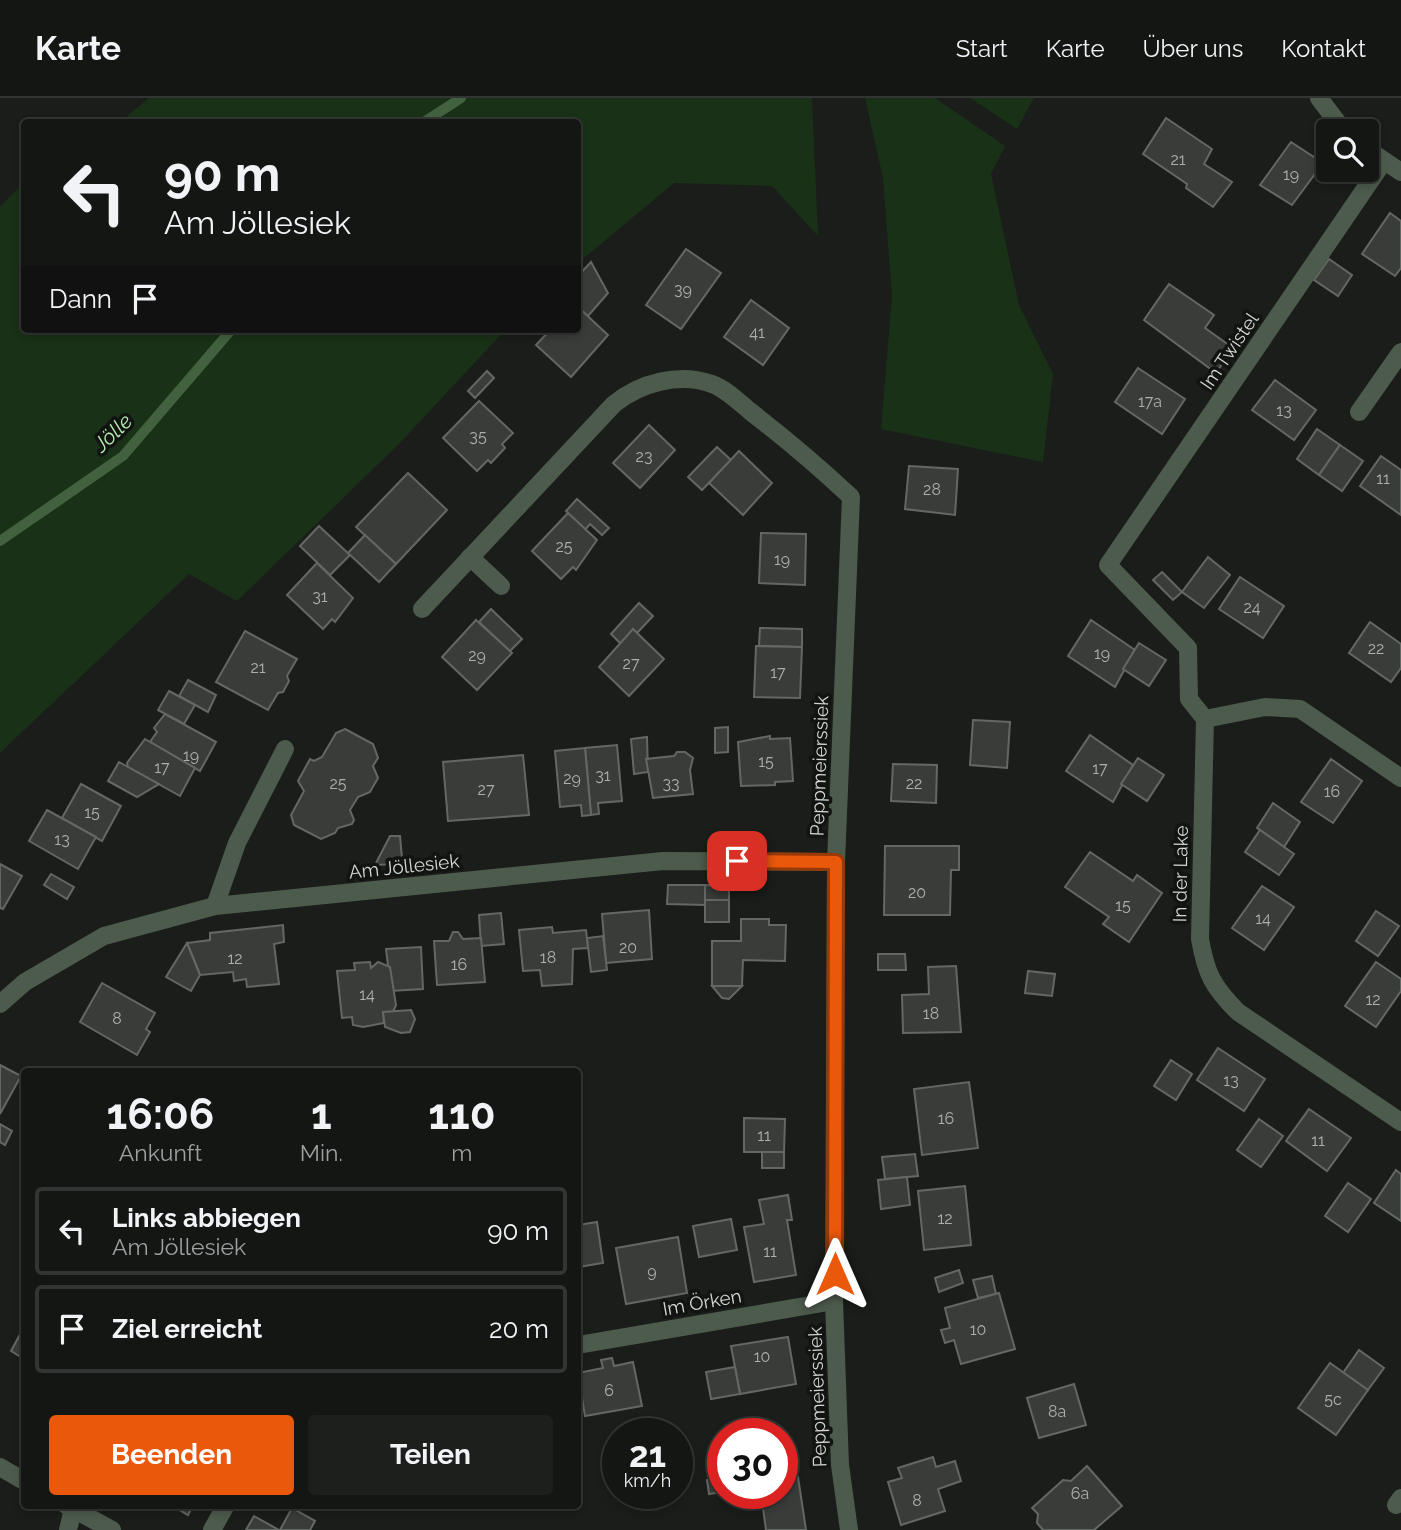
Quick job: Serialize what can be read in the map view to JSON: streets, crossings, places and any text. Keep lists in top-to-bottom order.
{
  "streets": {
    "street": [
      "Im Twistel",
      "Peppmeierssiek",
      "Am Jöllesiek",
      "In der Lake",
      "Im Örken"
    ]
  },
  "crossings": [
    ["Im Twistel", "In der Lake"],
    ["Peppmeierssiek", "Am Jöllesiek"],
    ["Peppmeierssiek", "Im Örken"]
  ],
  "water": ["Jölle"],
  "house_numbers": [
    "21",
    "19",
    "39",
    "41",
    "17a",
    "13",
    "35",
    "23",
    "11",
    "28",
    "25",
    "19",
    "31",
    "24",
    "22",
    "19",
    "29",
    "27",
    "21",
    "17",
    "19",
    "15",
    "17",
    "17",
    "31",
    "29",
    "25",
    "33",
    "22",
    "27",
    "16",
    "15",
    "13",
    "20",
    "15",
    "14",
    "20",
    "18",
    "12",
    "16",
    "14",
    "12",
    "18",
    "8",
    "13",
    "16",
    "11",
    "11",
    "12",
    "11",
    "9",
    "10",
    "10",
    "6",
    "5c",
    "8a",
    "6a",
    "8"
  ],
  "page": {
    "header": "Karte",
    "nav": [
      "Start",
      "Karte",
      "Über uns",
      "Kontakt"
    ],
    "turn": ["90 m", "Am Jöllesiek"],
    "then": "Dann",
    "eta": [
      "16:06",
      "Ankunft",
      "1",
      "Min.",
      "110",
      "m"
    ],
    "list": [
      {
        "name": "Links abbiegen",
        "note": "Am Jöllesiek",
        "value": "90 m"
      },
      {
        "name": "Ziel erreicht",
        "value": "20 m"
      }
    ],
    "buttons": ["Beenden", "Teilen"],
    "speed": "21 km/h",
    "limit": "30"
  }
}
